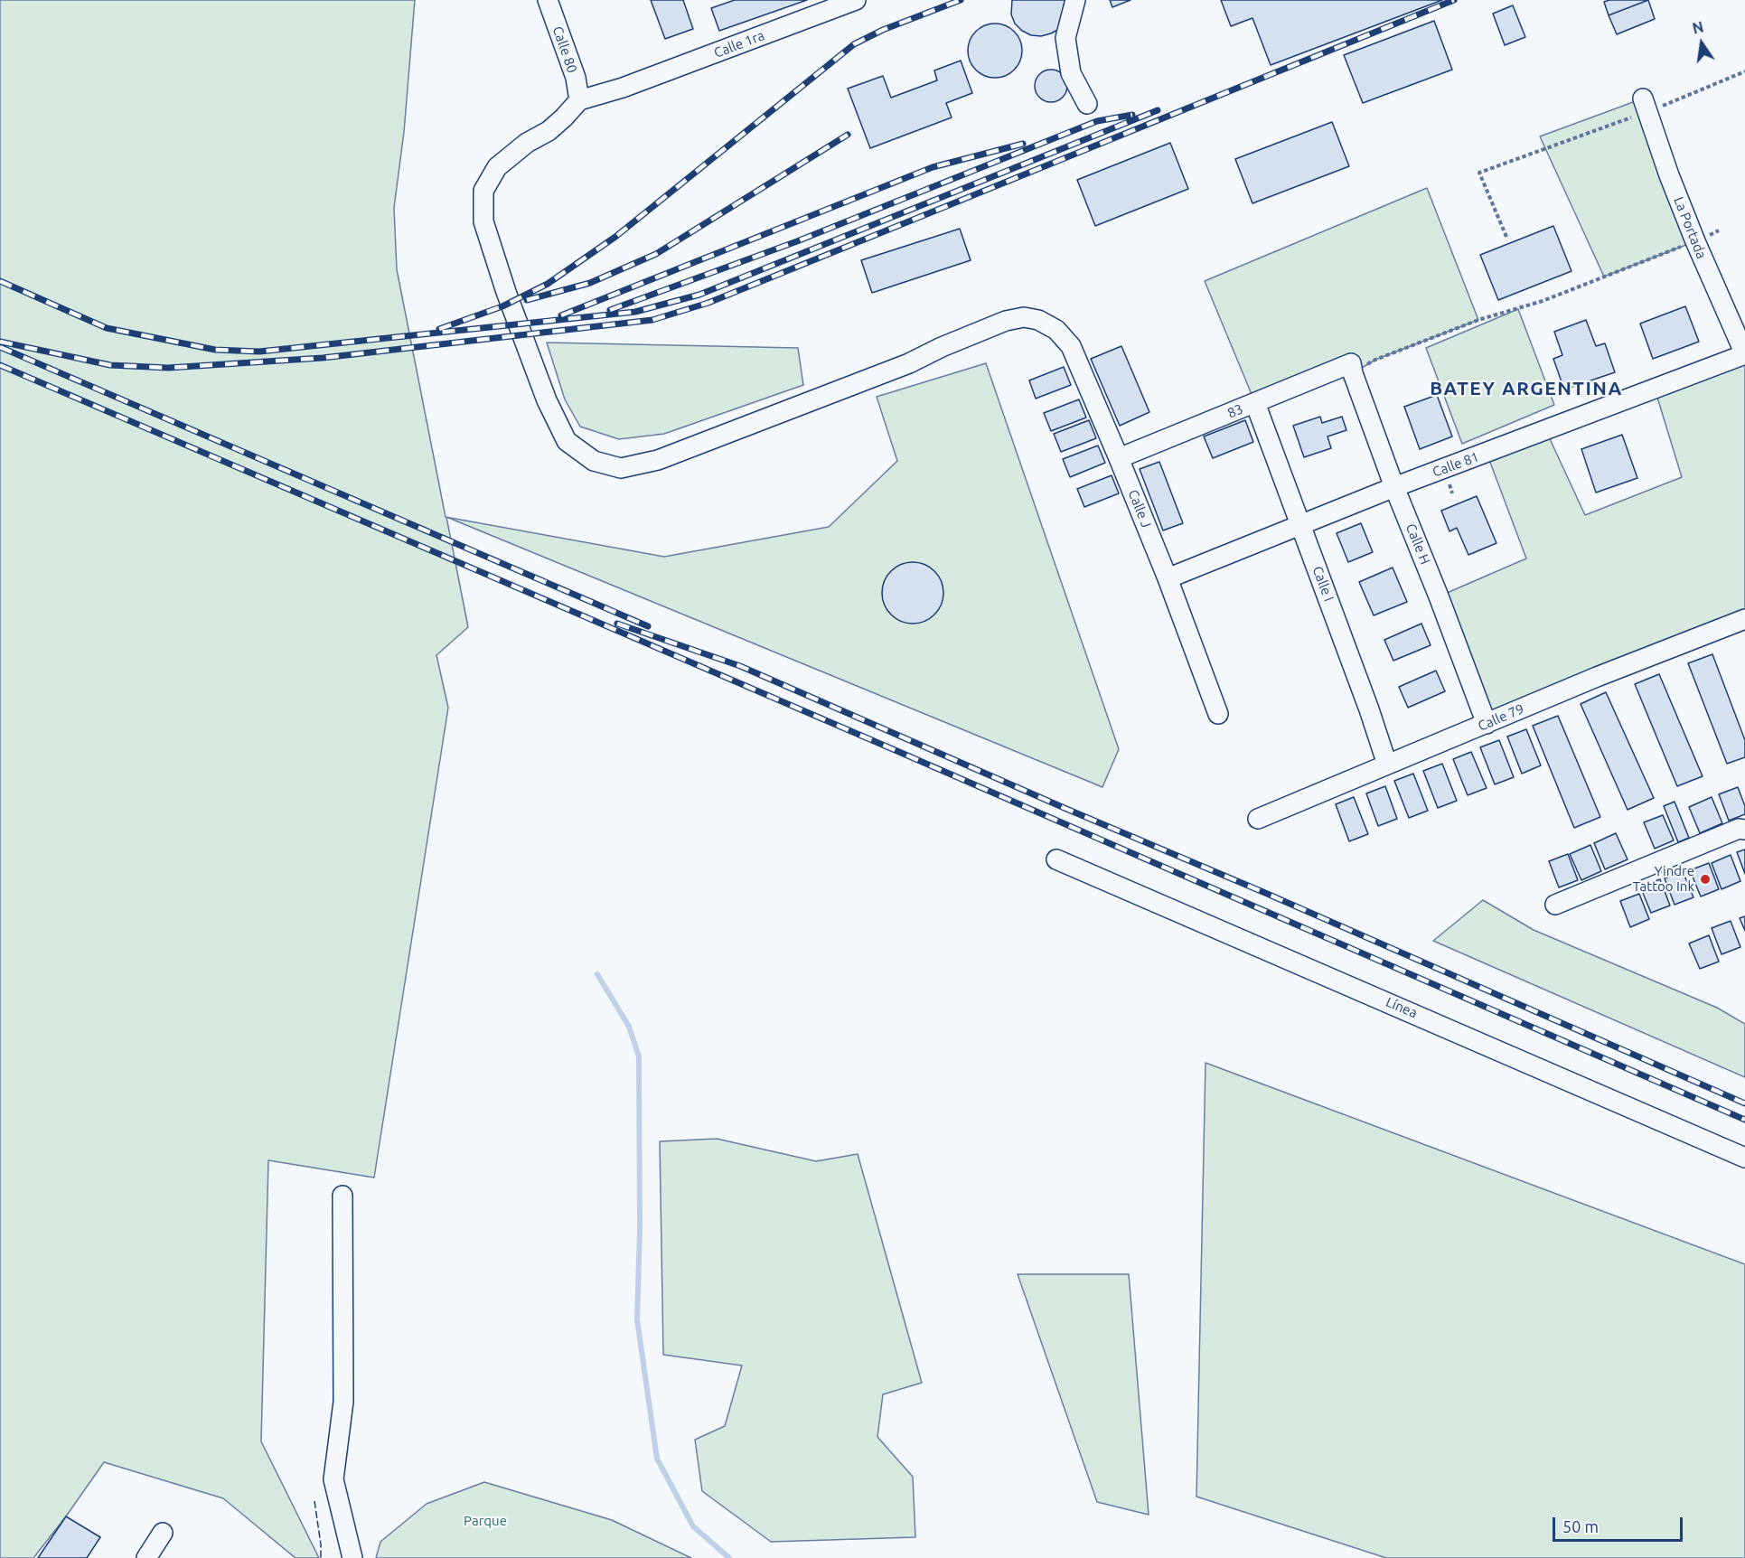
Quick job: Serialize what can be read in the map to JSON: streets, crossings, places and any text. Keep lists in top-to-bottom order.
{
  "streets": {
    "street": [
      "Calle 1ra",
      "Calle 80",
      "La Portada",
      "83",
      "Calle 81",
      "Calle J",
      "Calle H",
      "Calle I",
      "Calle 79",
      "Línea"
    ]
  },
  "crossings": [
    ["Calle 1ra", "Calle 80"],
    ["Calle 1ra", "Calle J"],
    ["Calle 80", "Calle J"],
    ["La Portada", "Calle 81"],
    ["83", "Calle J"],
    ["83", "Calle H"],
    ["83", "Calle I"],
    ["Calle 81", "Calle J"],
    ["Calle 81", "Calle H"],
    ["Calle 81", "Calle I"],
    ["Calle H", "Calle 79"],
    ["Calle I", "Calle 79"]
  ],
  "districts": ["BATEY ARGENTINA"],
  "parks": ["Parque"],
  "places": ["Yindre Tattoo Ink"],
  "scale_bar": "50 m",
  "north": "top"
}
